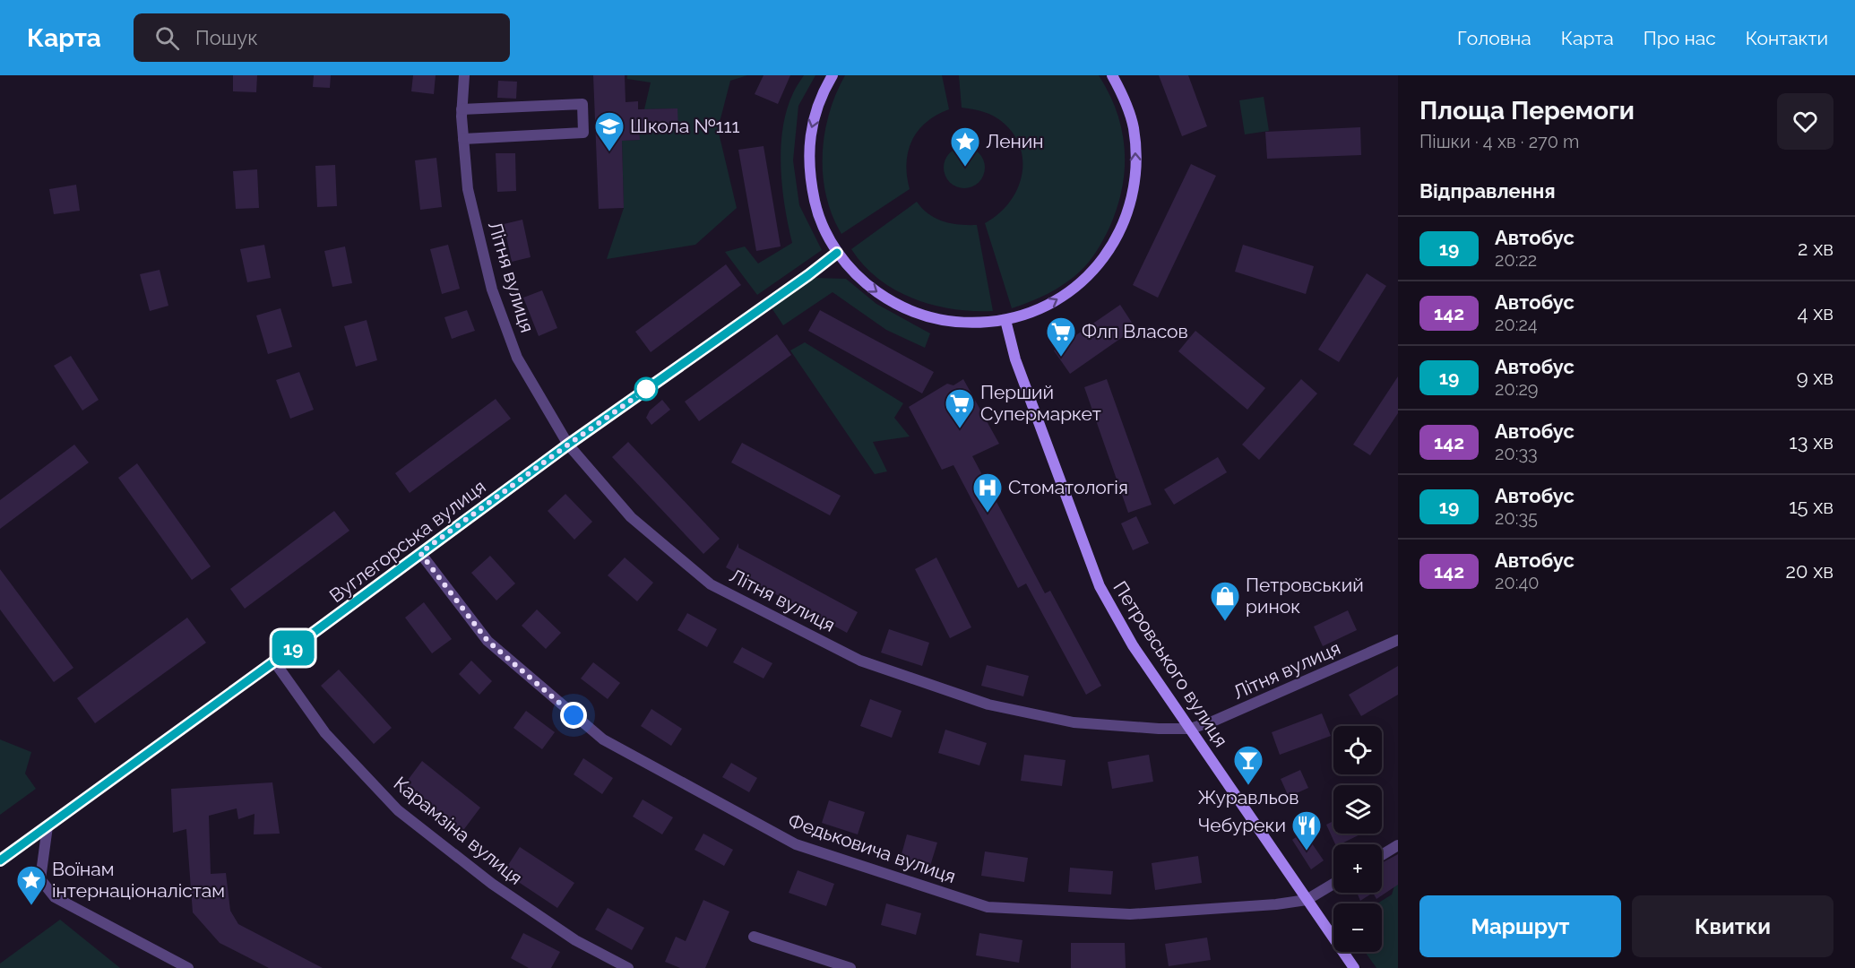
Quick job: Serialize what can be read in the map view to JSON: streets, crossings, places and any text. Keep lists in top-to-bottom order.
{
  "streets": {
    "main road": ["Вуглегорська вулиця", "Петровського вулиця"],
    "street": ["Літня вулиця", "Карамзіна вулиця", "Федьковича вулиця"]
  },
  "crossings": [
    ["Літня вулиця", "Вуглегорська вулиця"],
    ["Літня вулиця", "Петровського вулиця"],
    ["Вуглегорська вулиця", "Карамзіна вулиця"],
    ["Вуглегорська вулиця", "Федьковича вулиця"],
    ["Петровського вулиця", "Федьковича вулиця"]
  ],
  "places": {
    "school or university": ["Школа №111"],
    "place": ["Ленин", "Воїнам інтернаціоналістам"],
    "supermarket": ["Флп Власов", "Перший Супермаркет"],
    "hospital": ["Стоматологія"],
    "shop": ["Петровський ринок"],
    "bar": ["Журавльов"],
    "restaurant": ["Чебуреки"]
  },
  "lines": ["bus line 19"],
  "page": {
    "header": "Карта",
    "search": "Пошук",
    "nav": [
      "Головна",
      "Карта",
      "Про нас",
      "Контакти"
    ],
    "on_map": "19",
    "heading": [
      ["Площа Перемоги", "Пішки · 4 хв · 270 m"],
      "Відправлення"
    ],
    "list": [
      {
        "mark": "19",
        "name": "Автобус",
        "note": "20:22",
        "value": "2 хв"
      },
      {
        "mark": "142",
        "name": "Автобус",
        "note": "20:24",
        "value": "4 хв"
      },
      {
        "mark": "19",
        "name": "Автобус",
        "note": "20:29",
        "value": "9 хв"
      },
      {
        "mark": "142",
        "name": "Автобус",
        "note": "20:33",
        "value": "13 хв"
      },
      {
        "mark": "19",
        "name": "Автобус",
        "note": "20:35",
        "value": "15 хв"
      },
      {
        "mark": "142",
        "name": "Автобус",
        "note": "20:40",
        "value": "20 хв"
      }
    ],
    "map_buttons": ["+", "−"],
    "buttons": ["Маршрут", "Квитки"]
  }
}
